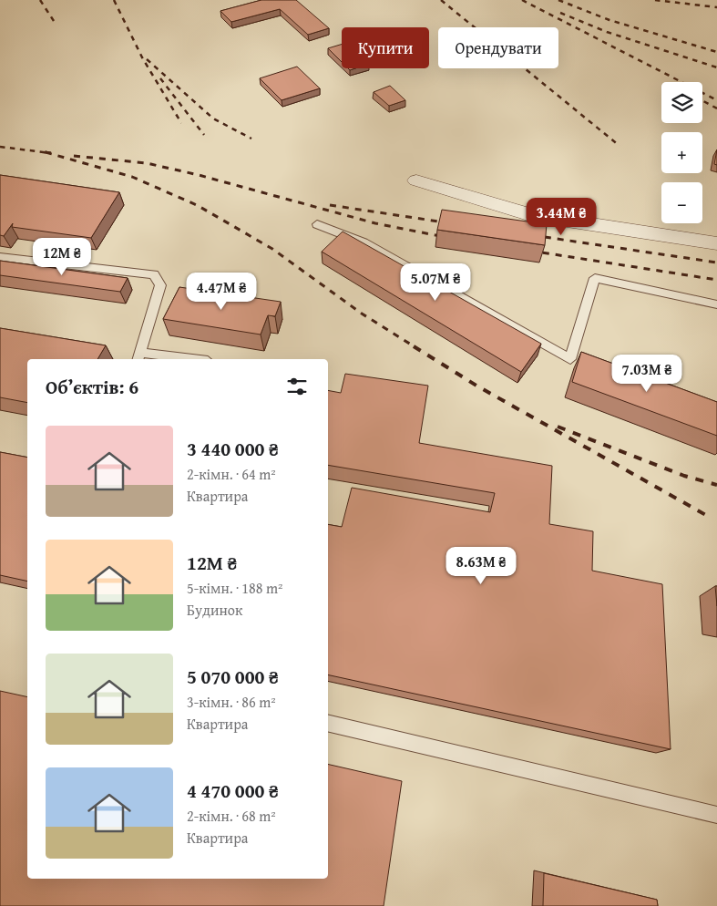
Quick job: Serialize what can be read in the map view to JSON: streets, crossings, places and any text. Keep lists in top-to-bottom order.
{
  "page": {
    "chip": ["Купити", "Орендувати"],
    "map_buttons": ["+", "−"],
    "price": [
      "3.44M ₴",
      "12M ₴",
      "5.07M ₴",
      "4.47M ₴",
      "7.03M ₴",
      "8.63M ₴"
    ],
    "heading": "Об’єктів: 6",
    "list": [
      {
        "name": "3 440 000 ₴",
        "note": "2-кімн. · 64 m² · Квартира"
      },
      {
        "name": "12M ₴",
        "note": "5-кімн. · 188 m² · Будинок"
      },
      {
        "name": "5 070 000 ₴",
        "note": "3-кімн. · 86 m² · Квартира"
      },
      {
        "name": "4 470 000 ₴",
        "note": "2-кімн. · 68 m² · Квартира"
      }
    ]
  }
}
